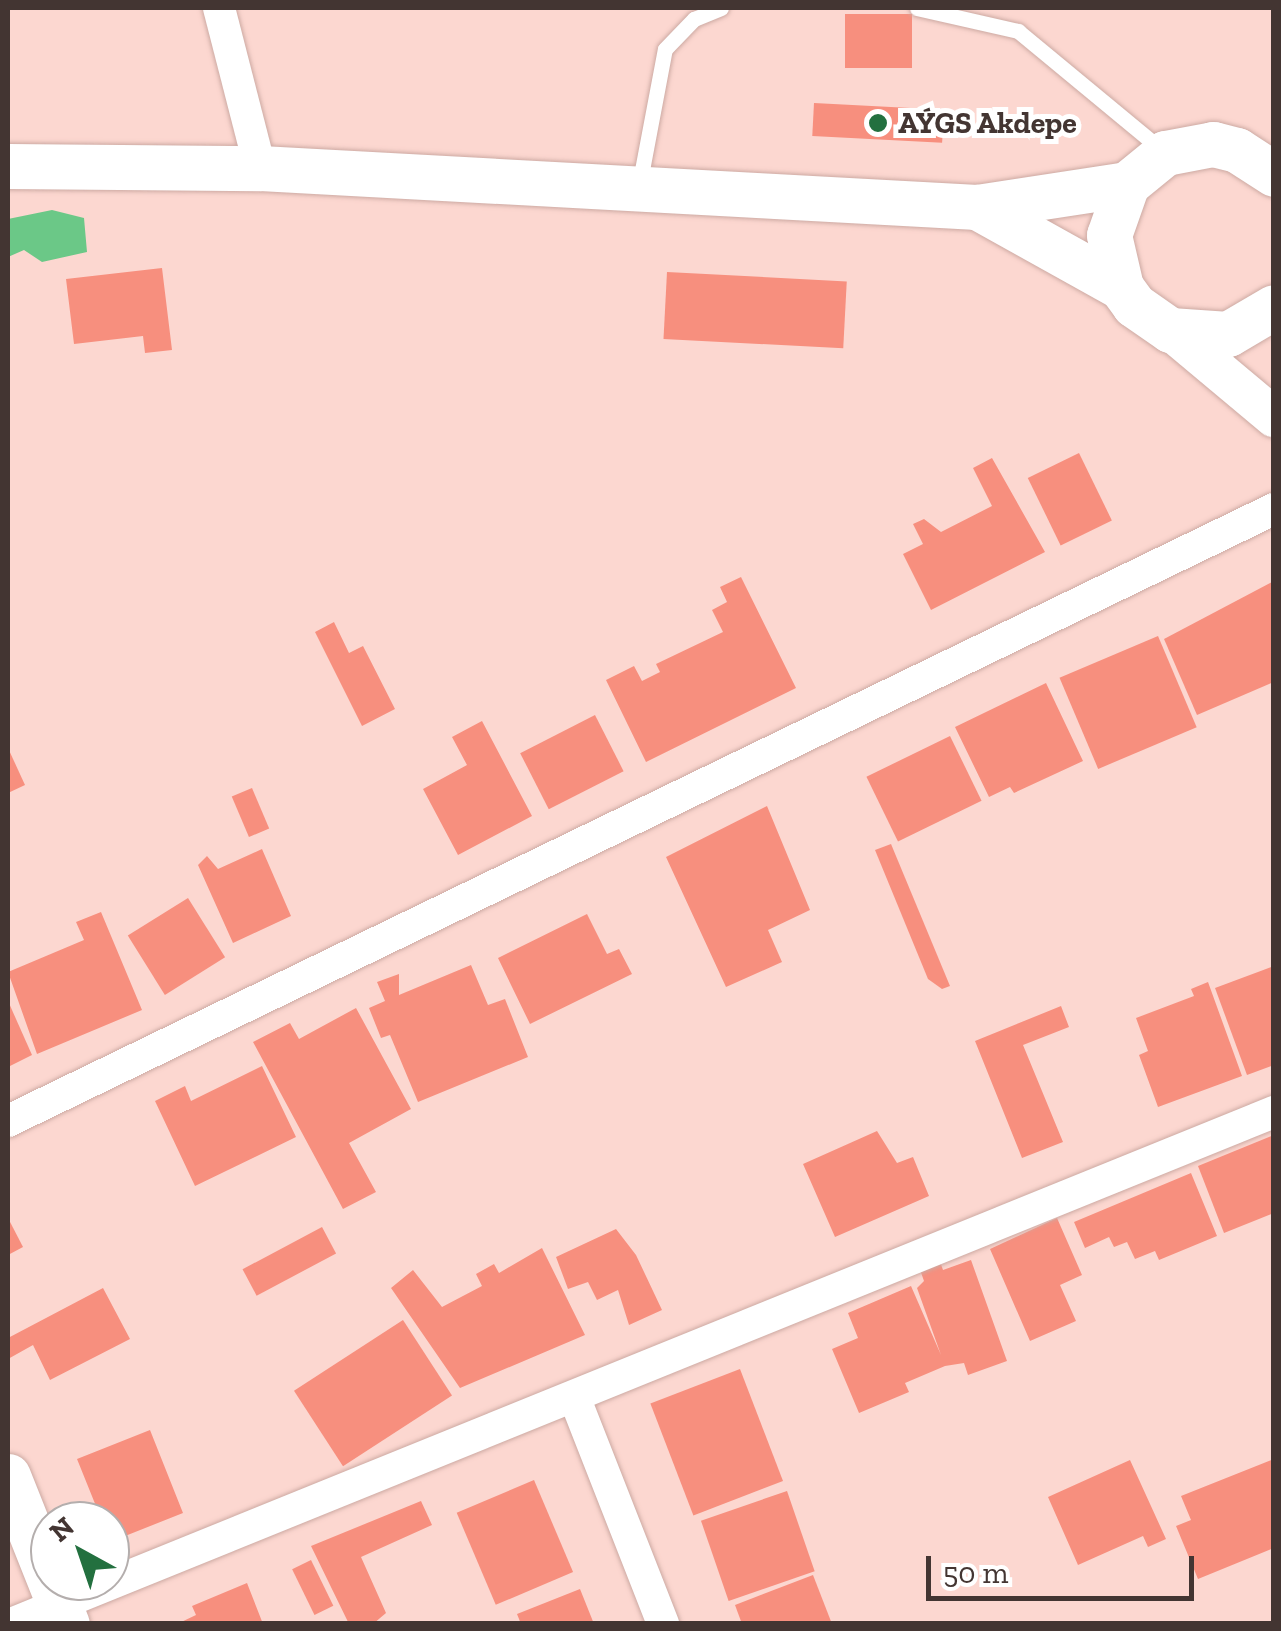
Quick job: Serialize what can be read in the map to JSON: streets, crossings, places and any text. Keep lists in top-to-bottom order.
{
  "places": ["AÝGS Akdepe"],
  "scale_bar": "50 m",
  "north": "top left"
}
